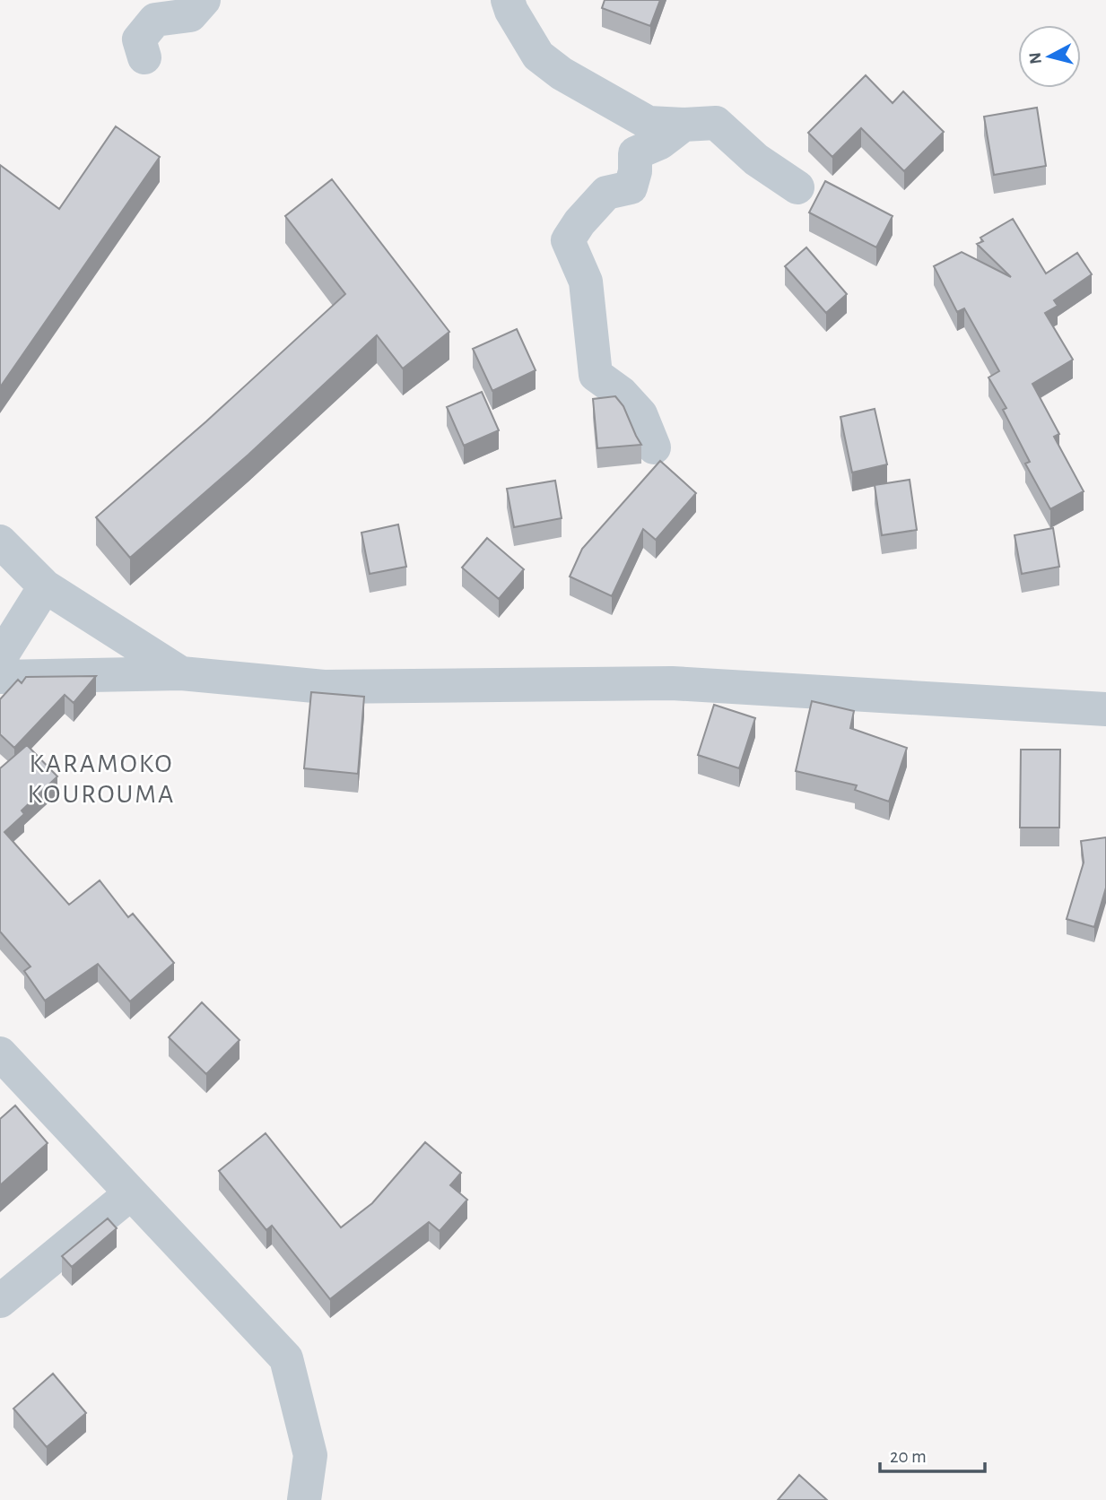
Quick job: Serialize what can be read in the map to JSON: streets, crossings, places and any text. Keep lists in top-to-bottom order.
{
  "districts": ["KARAMOKO KOUROUMA"],
  "scale_bar": "20 m",
  "north": "left"
}
